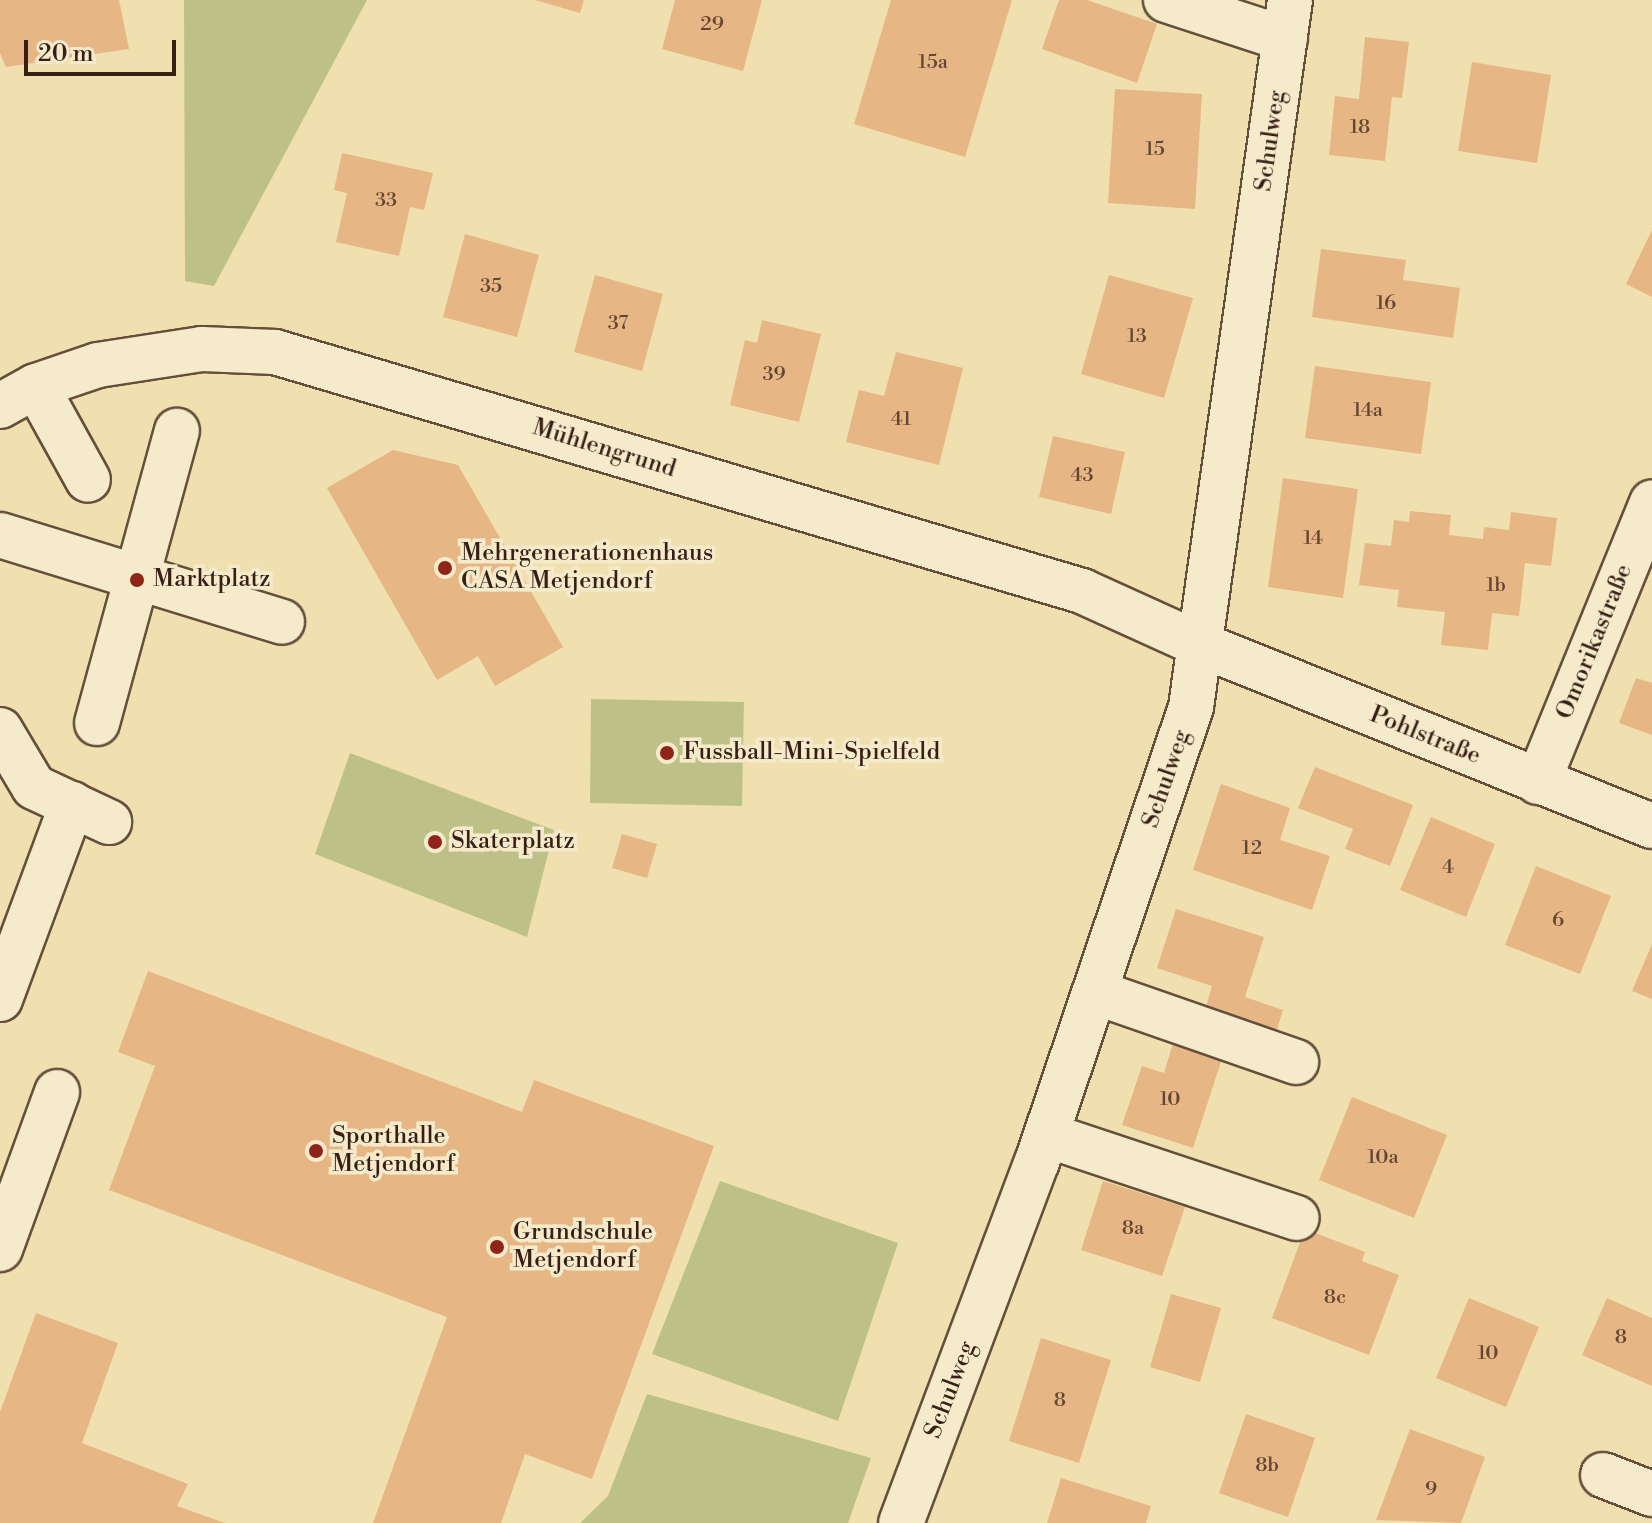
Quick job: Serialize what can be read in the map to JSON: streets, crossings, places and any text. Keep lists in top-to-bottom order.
{
  "streets": {
    "street": [
      "Schulweg",
      "Mühlengrund",
      "Omorikastraße",
      "Pohlstraße"
    ]
  },
  "crossings": [
    ["Schulweg", "Mühlengrund"],
    ["Schulweg", "Pohlstraße"],
    ["Mühlengrund", "Pohlstraße"],
    ["Omorikastraße", "Pohlstraße"]
  ],
  "places": [
    "Mehrgenerationenhaus CASA Metjendorf",
    "Marktplatz",
    "Fussball-Mini-Spielfeld",
    "Skaterplatz",
    "Sporthalle Metjendorf",
    "Grundschule Metjendorf"
  ],
  "house_numbers": [
    "29",
    "15a",
    "18",
    "15",
    "33",
    "35",
    "16",
    "37",
    "13",
    "39",
    "14a",
    "41",
    "43",
    "14",
    "1b",
    "12",
    "4",
    "6",
    "10",
    "10a",
    "8a",
    "8c",
    "8",
    "10",
    "8",
    "8b",
    "9"
  ],
  "scale_bar": "20 m"
}
